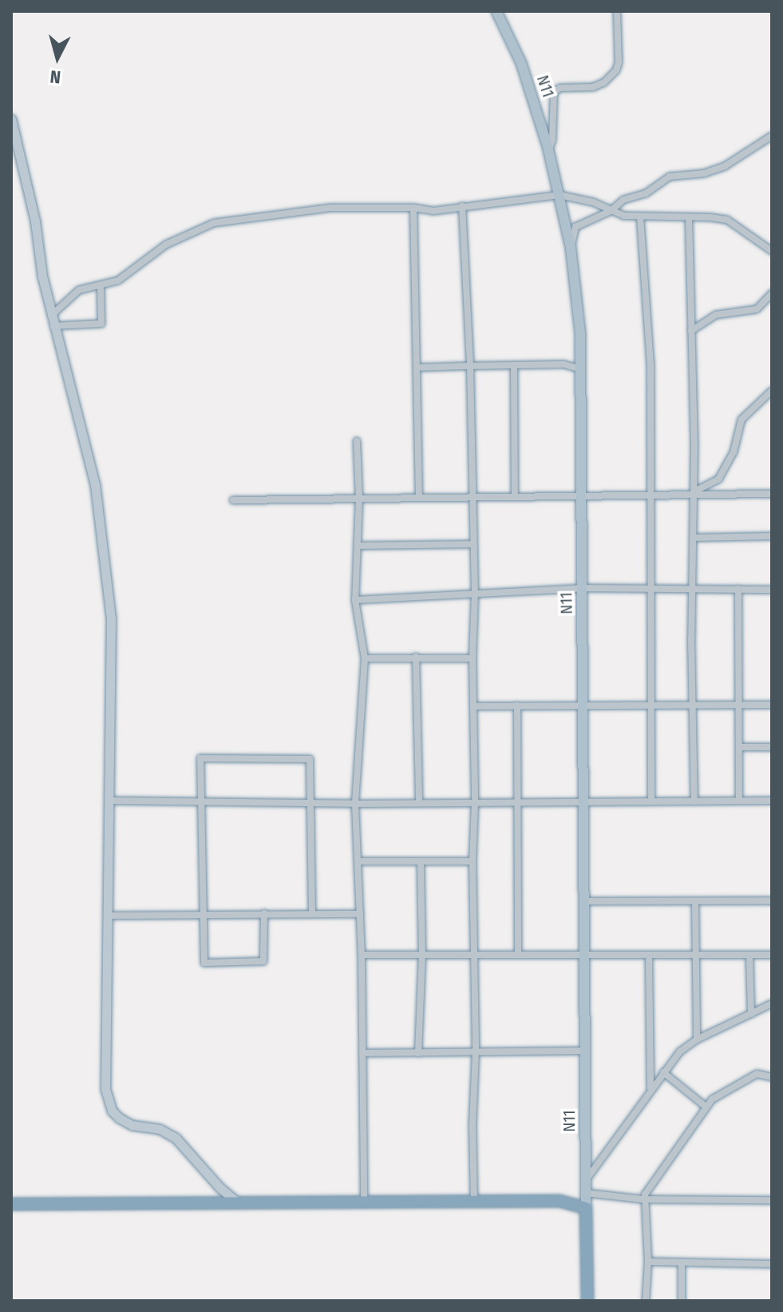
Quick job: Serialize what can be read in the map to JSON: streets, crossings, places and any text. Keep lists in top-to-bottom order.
{
  "streets": {
    "main road": ["N11"]
  },
  "north": "bottom"
}
